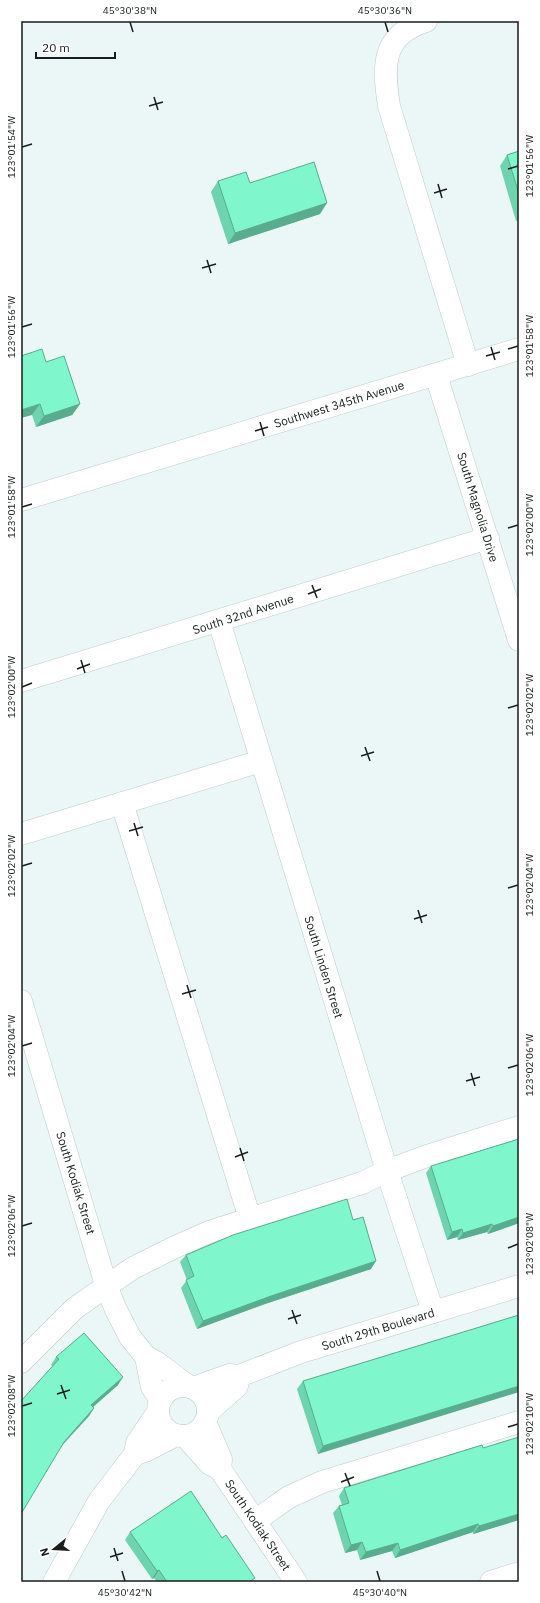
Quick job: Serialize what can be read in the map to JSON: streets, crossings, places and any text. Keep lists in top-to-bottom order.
{
  "streets": {
    "street": [
      "Southwest 345th Avenue",
      "South Magnolia Drive",
      "South 32nd Avenue",
      "South Linden Street",
      "South Kodiak Street",
      "South 29th Boulevard"
    ]
  },
  "crossings": [
    ["Southwest 345th Avenue", "South Magnolia Drive"],
    ["South Magnolia Drive", "South 32nd Avenue"],
    ["South 32nd Avenue", "South Linden Street"],
    ["South Linden Street", "South 29th Boulevard"],
    ["South Kodiak Street", "South 29th Boulevard"]
  ],
  "scale_bar": "20 m",
  "north": "left",
  "coordinates": [
    "45°30'38\"N",
    "45°30'36\"N",
    "123°01'54\"W",
    "123°01'56\"W",
    "123°01'58\"W",
    "123°02'00\"W",
    "123°02'02\"W",
    "123°02'04\"W",
    "123°02'06\"W",
    "123°02'08\"W",
    "123°02'10\"W",
    "45°30'42\"N",
    "45°30'40\"N"
  ]
}
